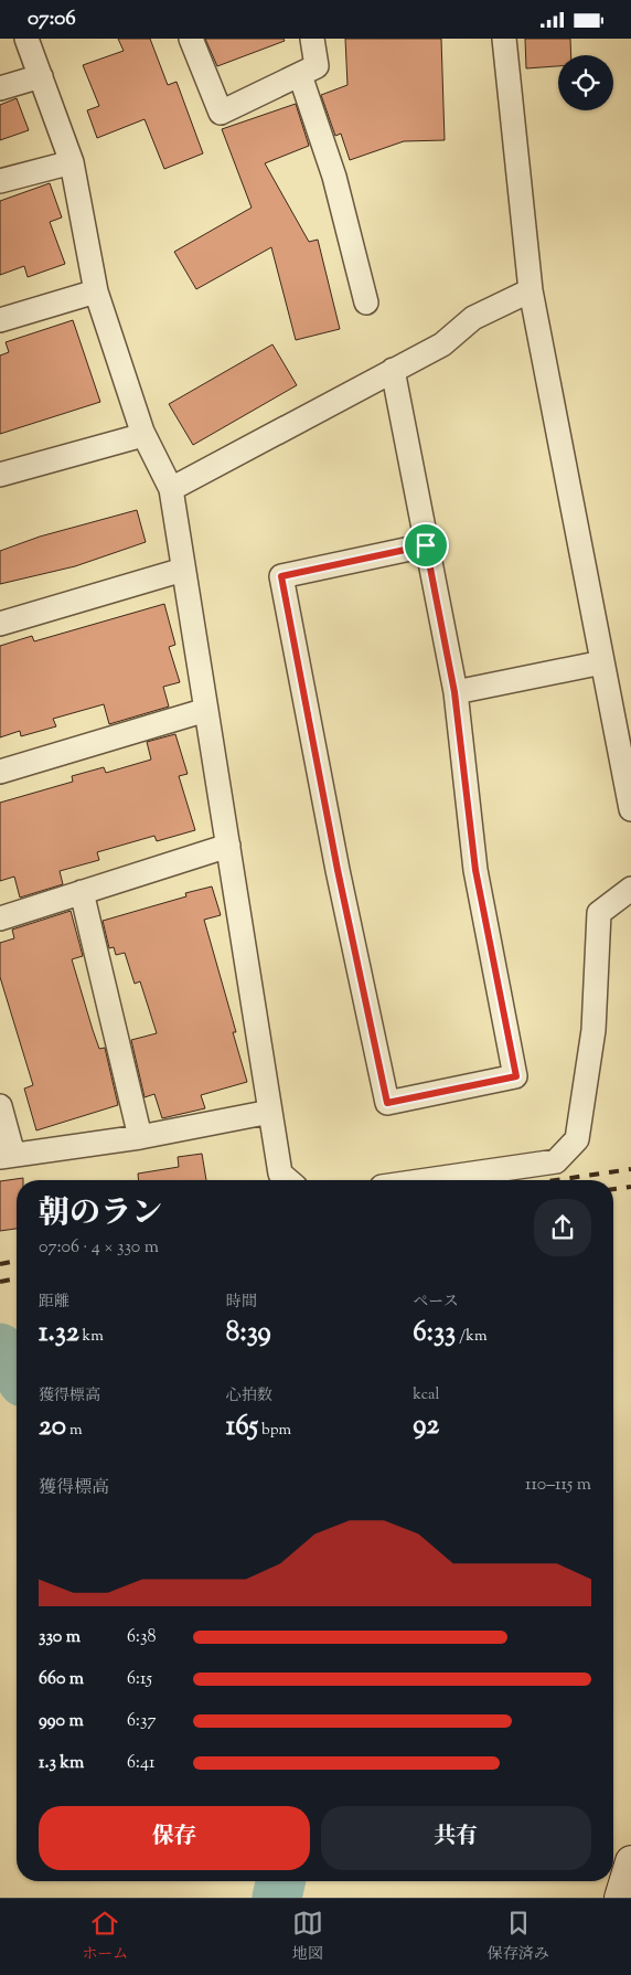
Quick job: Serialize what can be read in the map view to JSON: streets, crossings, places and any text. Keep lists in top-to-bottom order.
{
  "page": {
    "status": "07:06",
    "heading": ["朝のラン", "07:06 · 4 × 330 m"],
    "stats": [
      ["距離", "1.32 km"],
      ["時間", "8:39"],
      ["ペース", "6:33 /km"],
      ["獲得標高", "20 m"],
      ["心拍数", "165 bpm"],
      ["kcal", "92"]
    ],
    "chart": ["獲得標高", "110–115 m"],
    "list": [
      {
        "name": "330 m",
        "note": "6:38"
      },
      {
        "name": "660 m",
        "note": "6:15"
      },
      {
        "name": "990 m",
        "note": "6:37"
      },
      {
        "name": "1.3 km",
        "note": "6:41"
      }
    ],
    "buttons": ["保存", "共有"],
    "tabs": ["ホーム", "地図", "保存済み"]
  }
}
